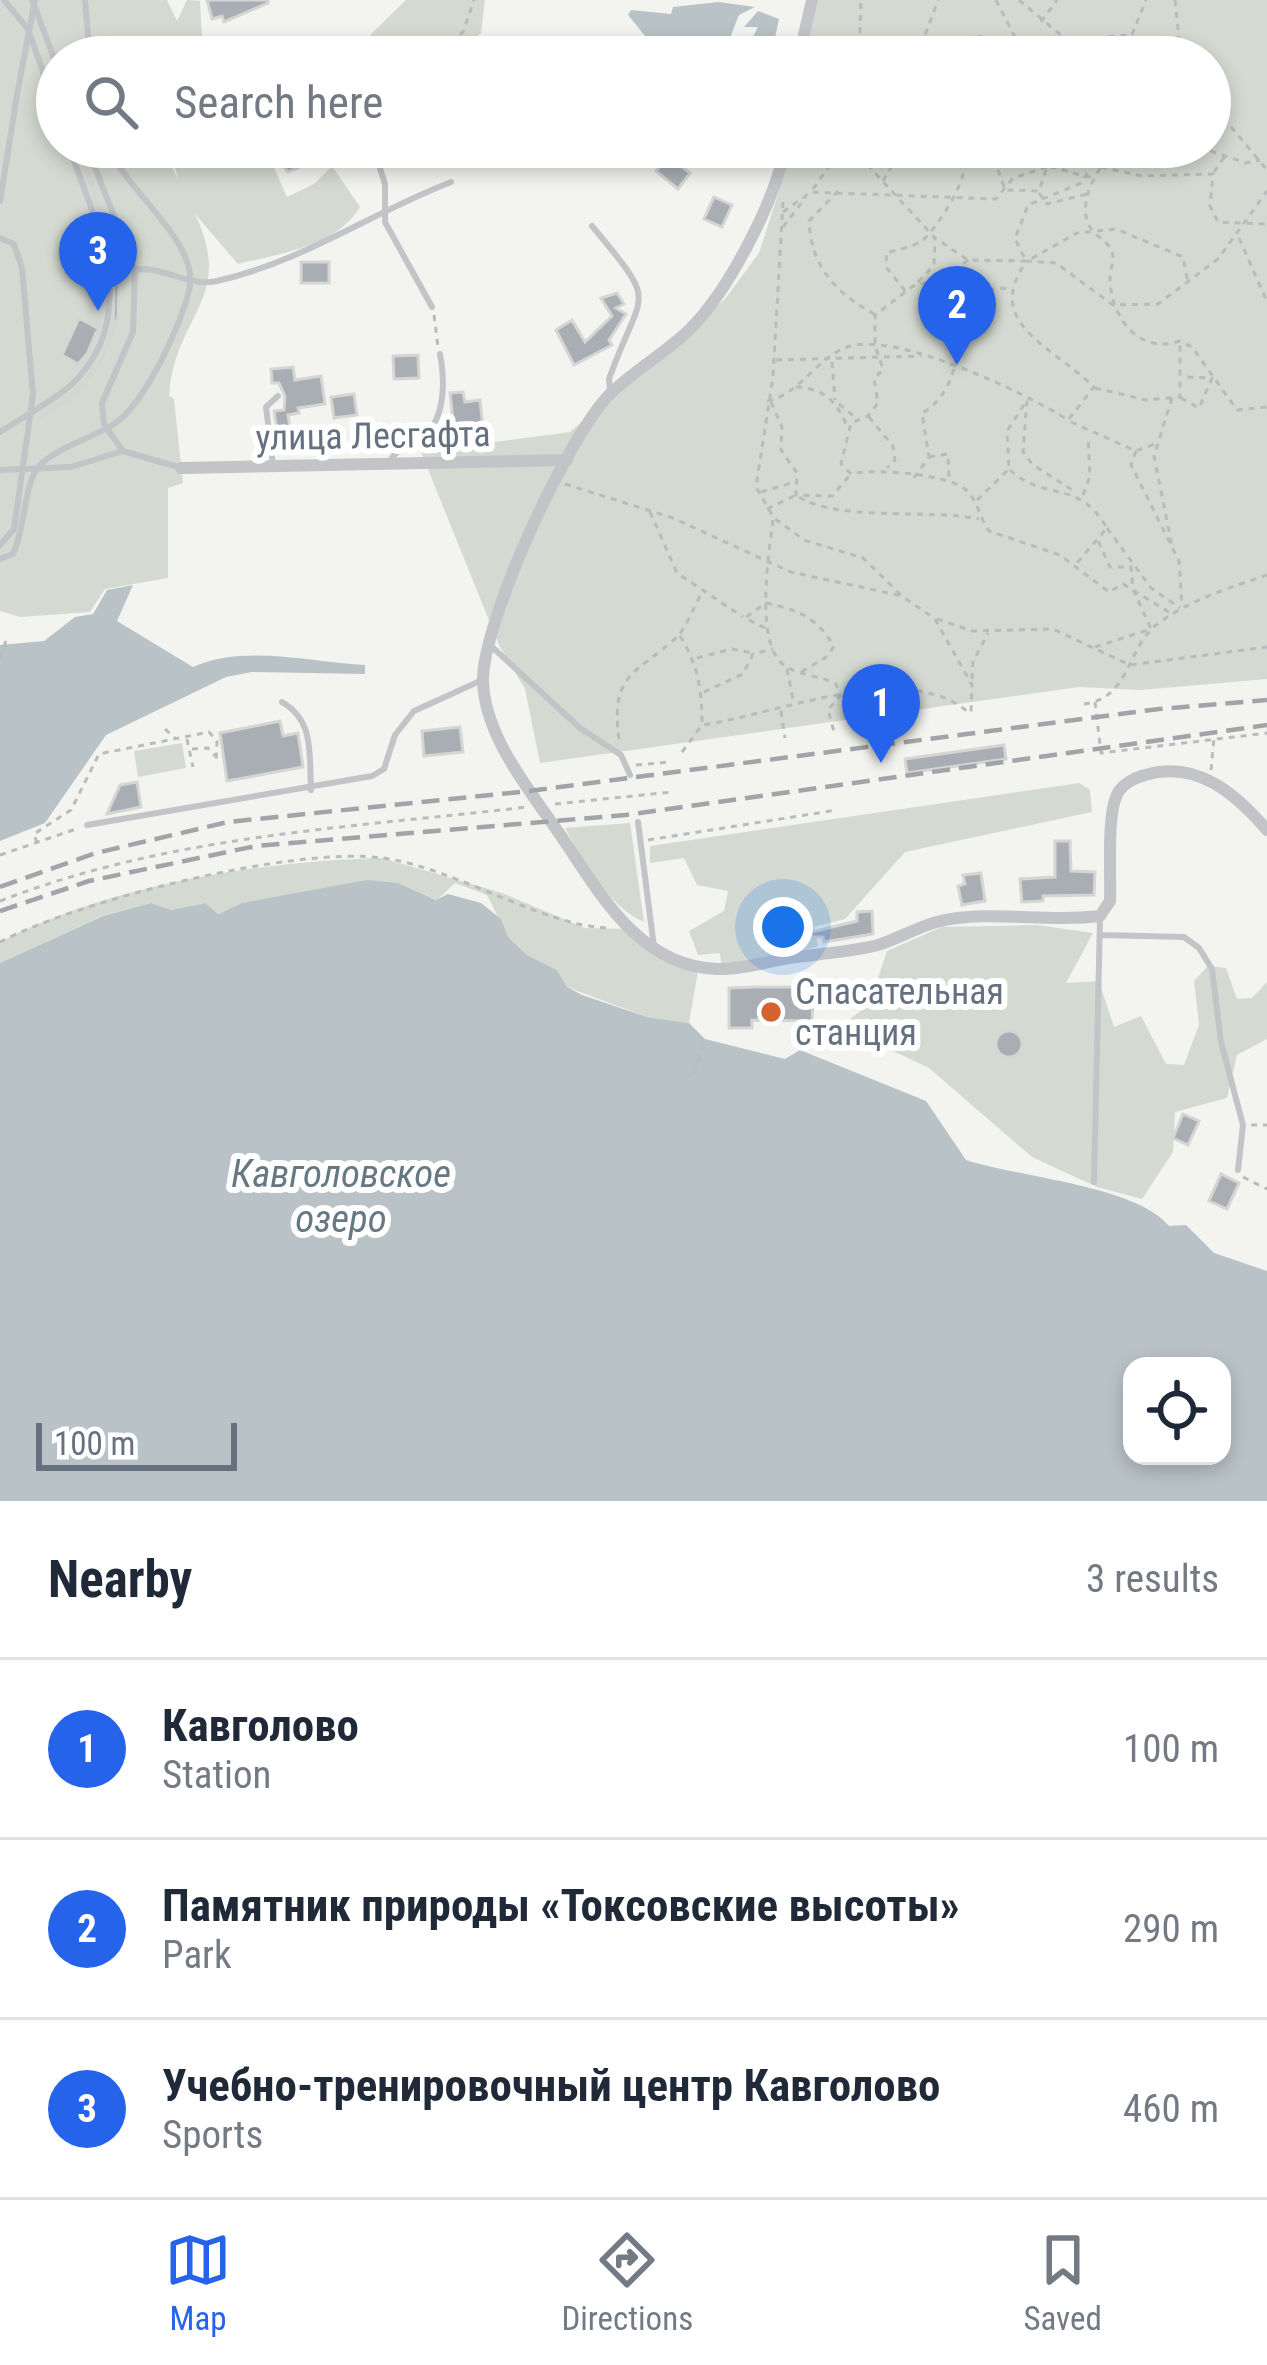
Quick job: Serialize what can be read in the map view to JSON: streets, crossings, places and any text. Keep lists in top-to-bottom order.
{
  "streets": {
    "street": ["улица Лесгафта"]
  },
  "water": ["Кавголовское озеро"],
  "places": ["Спасательная станция"],
  "scale_bar": "100 m",
  "page": {
    "search": "Search here",
    "pins": ["3", "2", "1"],
    "scale": "100 m",
    "heading": ["Nearby", "3 results"],
    "list": [
      {
        "mark": "1",
        "name": "Кавголово",
        "note": "Station",
        "value": "100 m"
      },
      {
        "mark": "2",
        "name": "Памятник природы «Токсовские высоты»",
        "note": "Park",
        "value": "290 m"
      },
      {
        "mark": "3",
        "name": "Учебно-тренировочный центр Кавголово",
        "note": "Sports",
        "value": "460 m"
      }
    ],
    "nav": ["Map", "Directions", "Saved"]
  }
}
